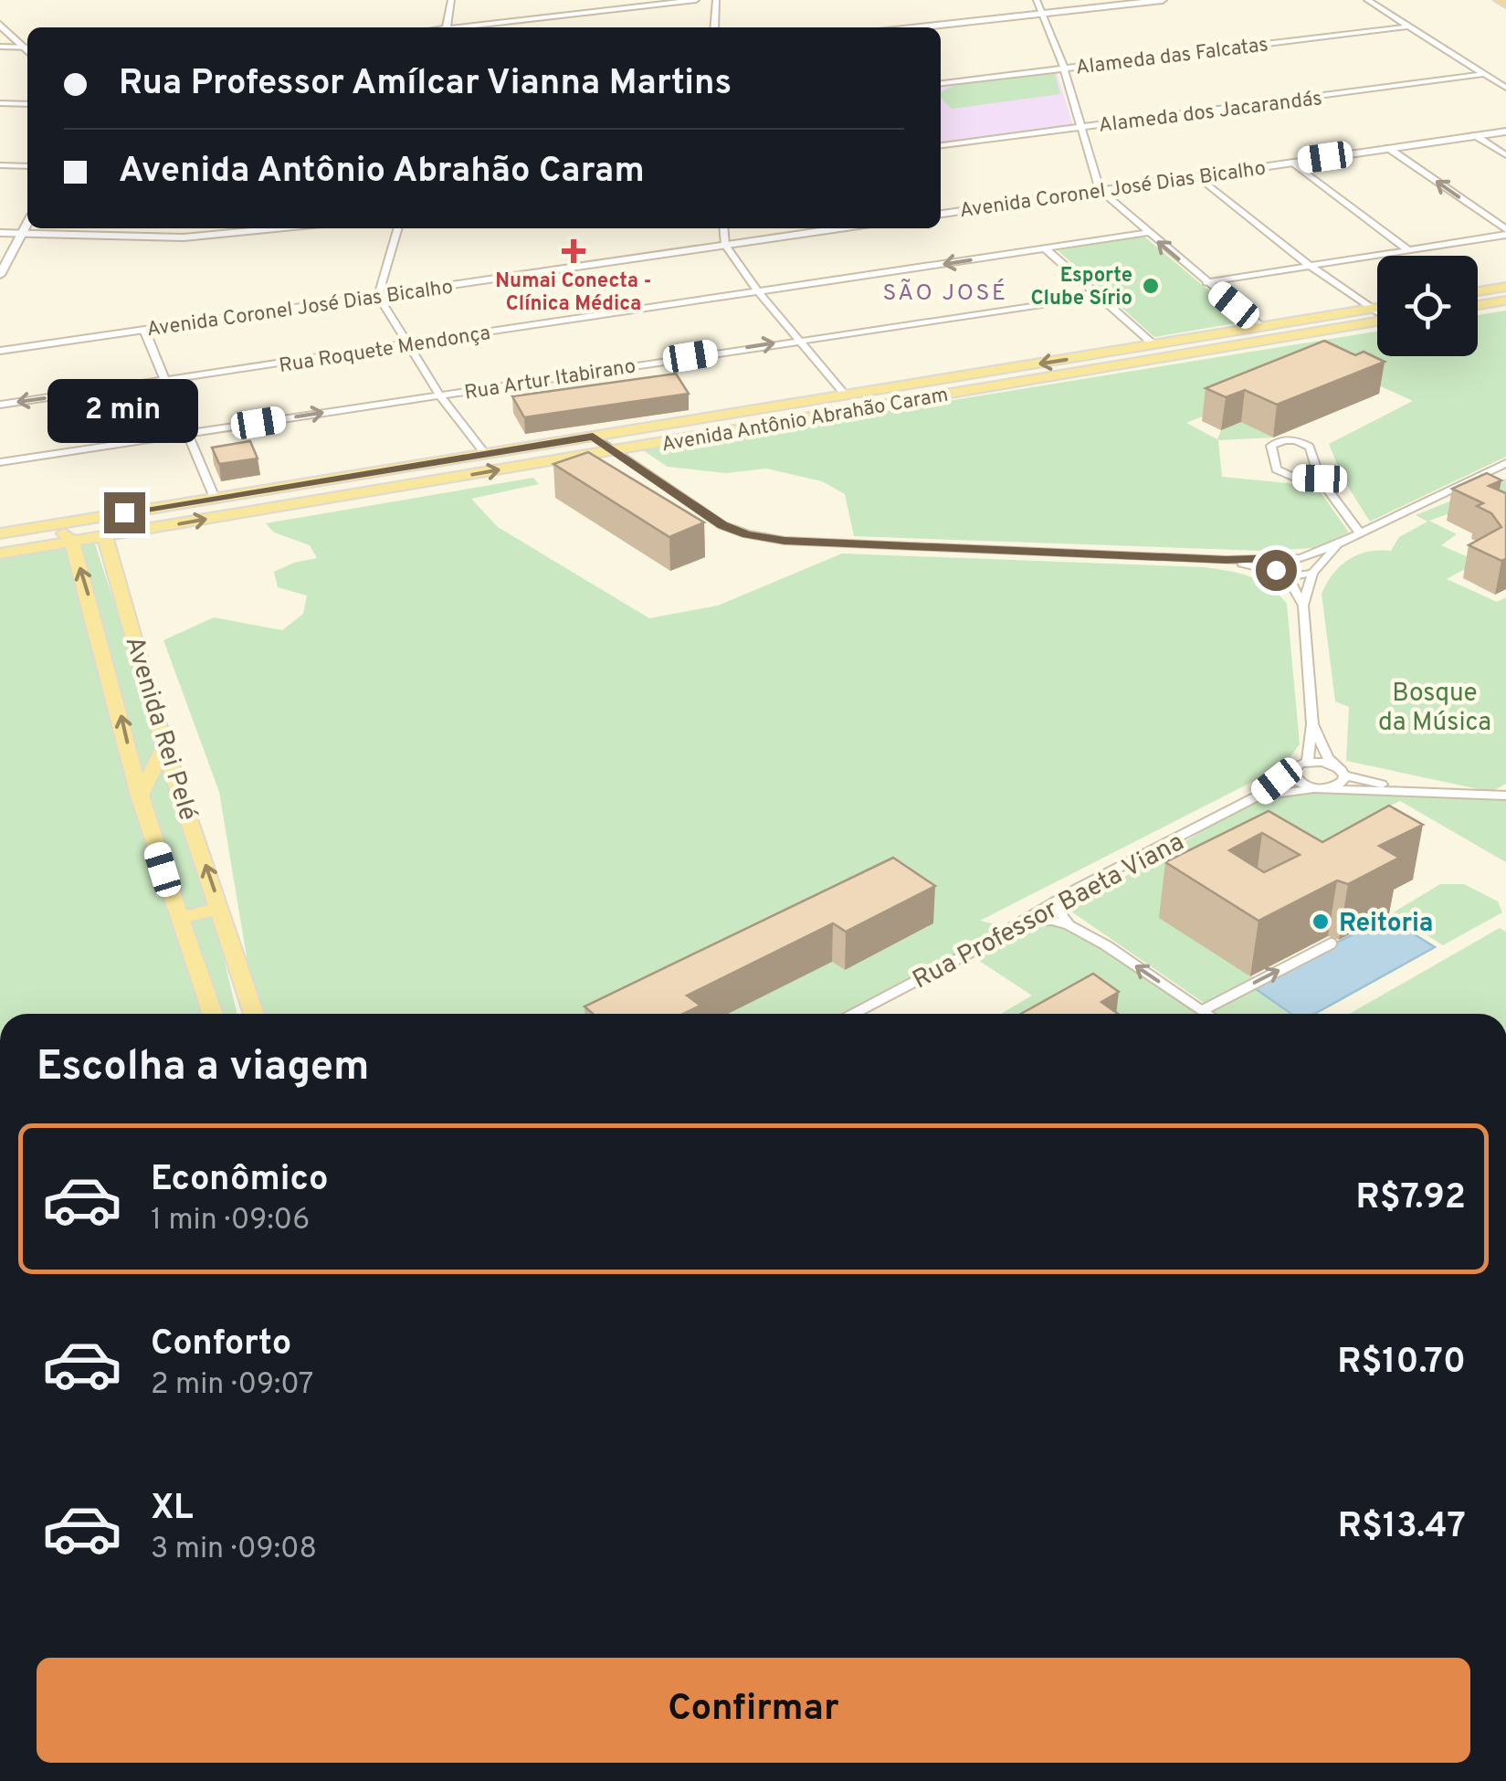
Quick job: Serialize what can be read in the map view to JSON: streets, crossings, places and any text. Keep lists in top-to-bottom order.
{
  "streets": {
    "main road": ["Avenida Antônio Abrahão Caram", "Avenida Rei Pelé"],
    "street": [
      "Alameda das Falcatas",
      "Alameda dos Jacarandás",
      "Avenida Coronel José Dias Bicalho",
      "Rua Roquete Mendonça",
      "Rua Artur Itabirano",
      "Rua Professor Baeta Viana"
    ]
  },
  "crossings": [
    ["Avenida Antônio Abrahão Caram", "Avenida Rei Pelé"]
  ],
  "one_way": ["Rua Roquete Mendonça", "Rua Artur Itabirano"],
  "districts": ["SÃO JOSÉ"],
  "parks": ["Bosque da Música"],
  "places": {
    "health": ["Numai Conecta - Clínica Médica"],
    "other": ["Esporte Clube Sírio", "Reitoria"]
  },
  "page": {
    "banner": ["Rua Professor Amílcar Vianna Martins", "Avenida Antônio Abrahão Caram"],
    "bubble": "2 min",
    "heading": "Escolha a viagem",
    "list": [
      {
        "name": "Econômico",
        "note": "1 min · 09:06",
        "value": "R$7.92"
      },
      {
        "name": "Conforto",
        "note": "2 min · 09:07",
        "value": "R$10.70"
      },
      {
        "name": "XL",
        "note": "3 min · 09:08",
        "value": "R$13.47"
      }
    ],
    "buttons": "Confirmar"
  }
}
